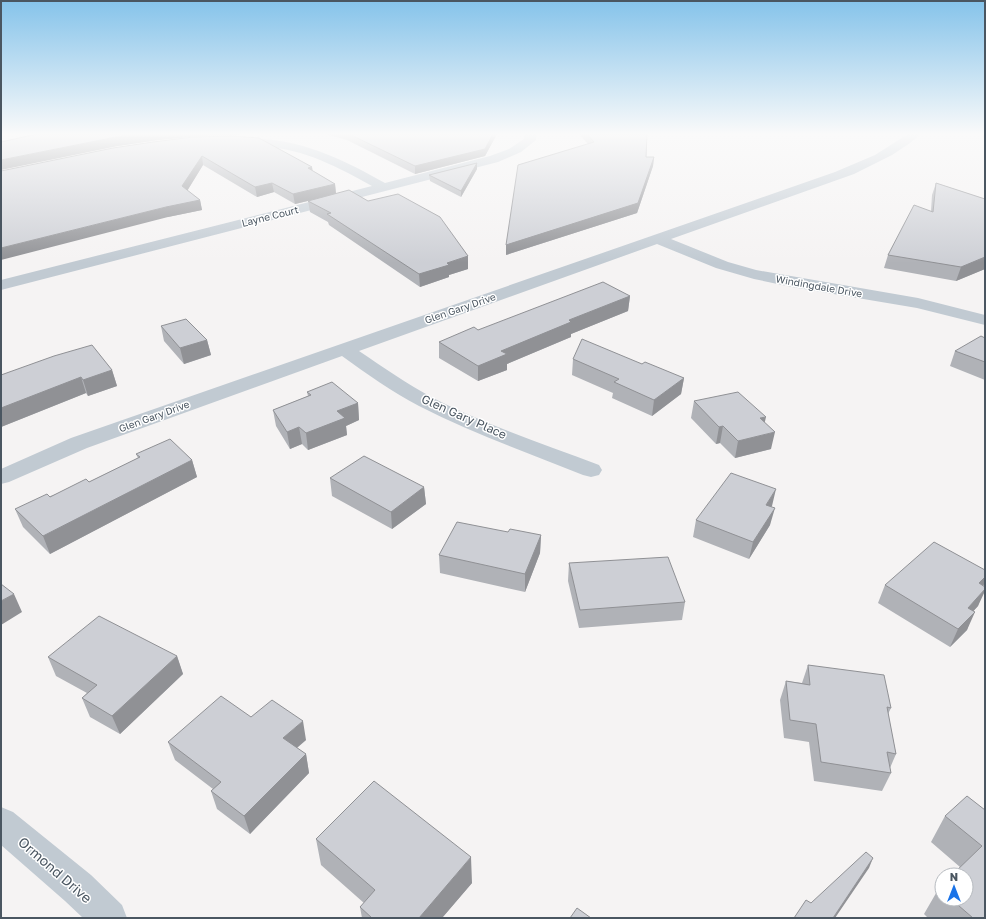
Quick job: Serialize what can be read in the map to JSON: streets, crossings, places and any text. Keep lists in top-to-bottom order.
{
  "streets": {
    "street": [
      "Layne Court",
      "Windingdale Drive",
      "Glen Gary Drive",
      "Glen Gary Place",
      "Ormond Drive"
    ]
  },
  "crossings": [
    ["Windingdale Drive", "Glen Gary Drive"],
    ["Glen Gary Drive", "Glen Gary Place"]
  ],
  "north": "top"
}
